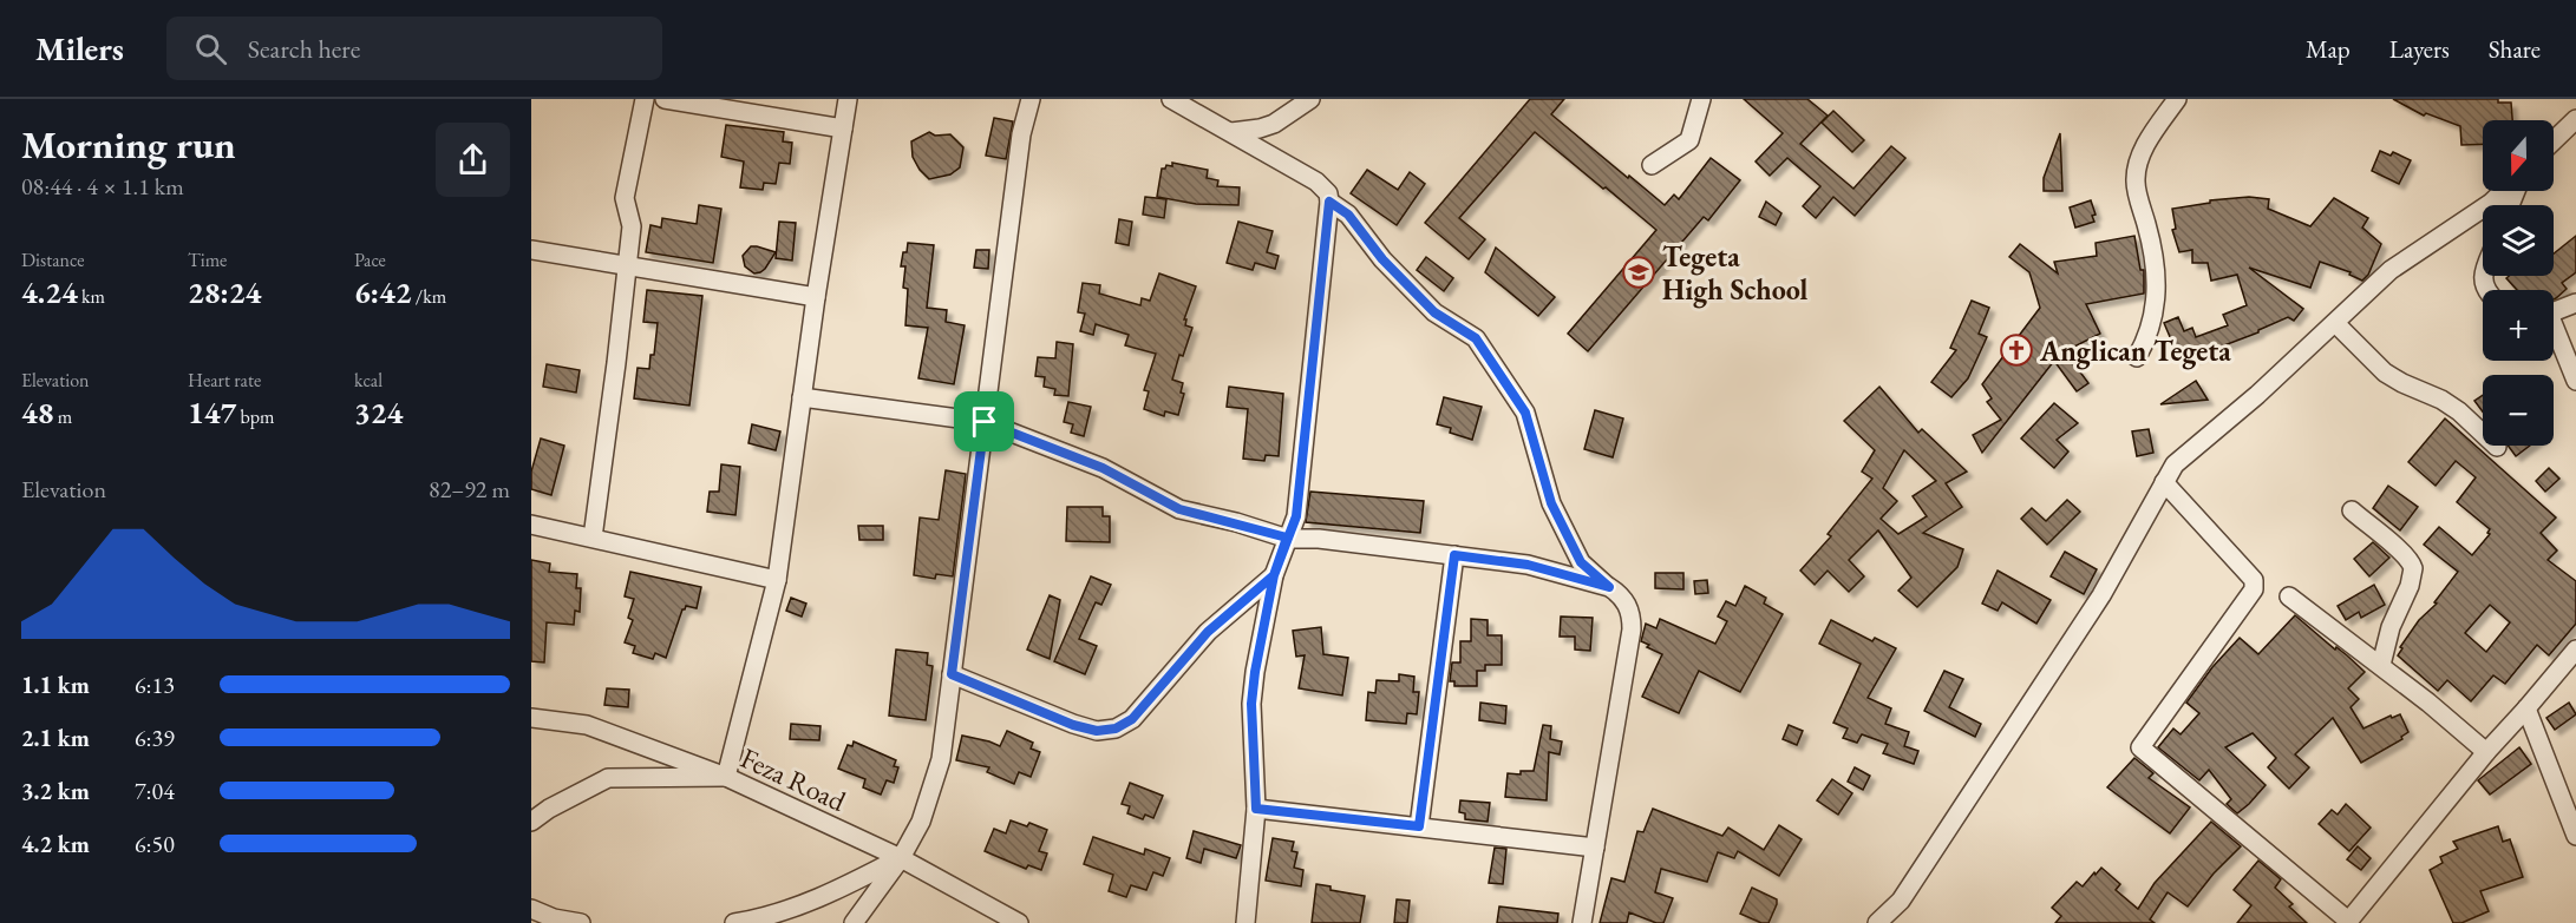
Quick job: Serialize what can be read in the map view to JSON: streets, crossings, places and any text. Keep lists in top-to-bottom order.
{
  "streets": {
    "street": ["Feza Road"]
  },
  "places": {
    "school or university": ["Tegeta High School"],
    "church": ["Anglican Tegeta"]
  },
  "north": "bottom",
  "page": {
    "header": "Milers",
    "search": "Search here",
    "nav": ["Map", "Layers", "Share"],
    "heading": ["Morning run", "08:44 · 4 × 1.1 km"],
    "map_buttons": ["+", "−"],
    "stats": [
      ["Distance", "4.24 km"],
      ["Time", "28:24"],
      ["Pace", "6:42 /km"],
      ["Elevation", "48 m"],
      ["Heart rate", "147 bpm"],
      ["kcal", "324"]
    ],
    "chart": ["Elevation", "82–92 m"],
    "list": [
      {
        "name": "1.1 km",
        "note": "6:13"
      },
      {
        "name": "2.1 km",
        "note": "6:39"
      },
      {
        "name": "3.2 km",
        "note": "7:04"
      },
      {
        "name": "4.2 km",
        "note": "6:50"
      }
    ]
  }
}
